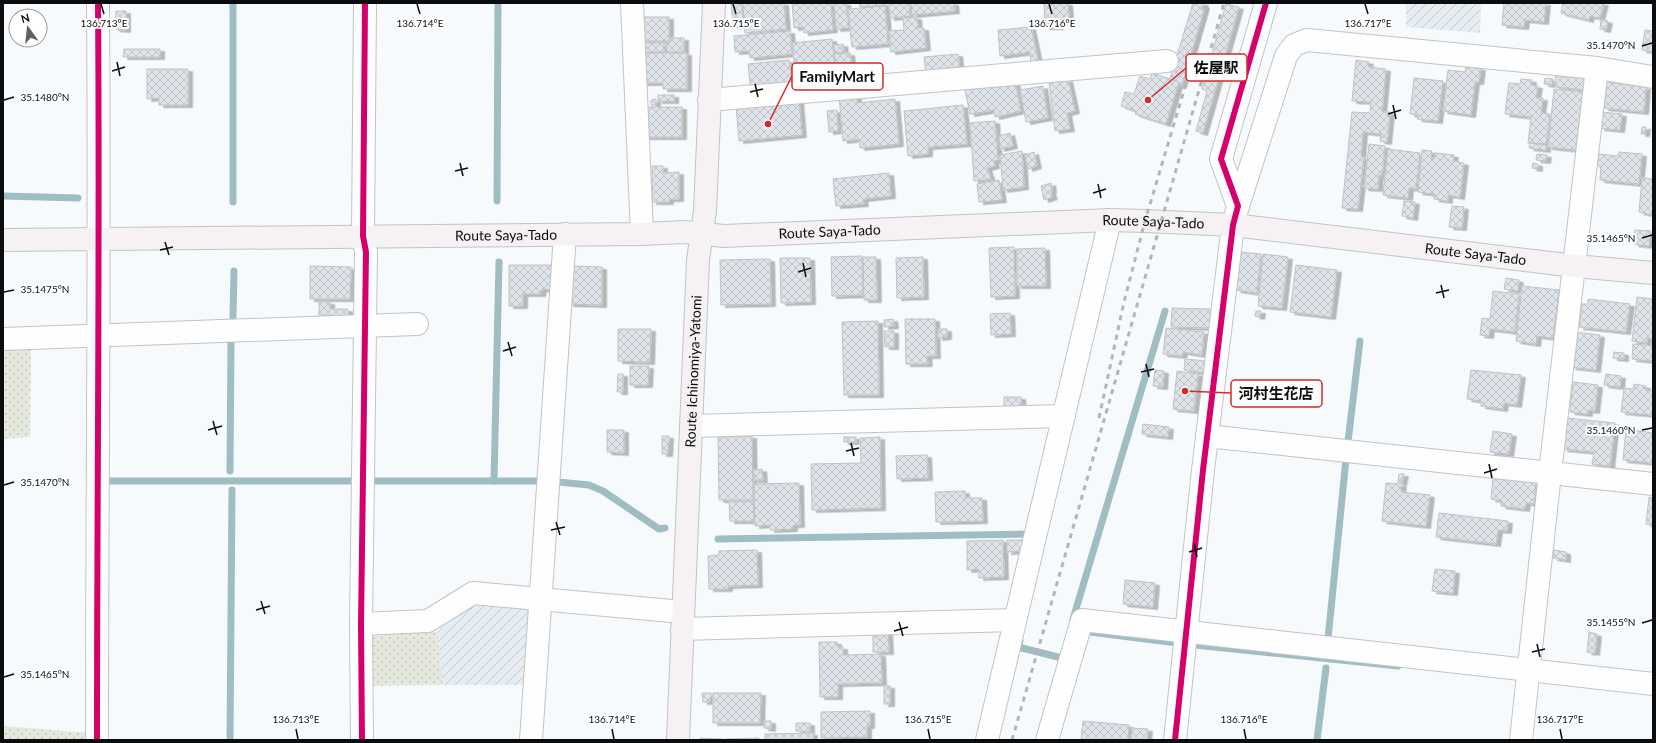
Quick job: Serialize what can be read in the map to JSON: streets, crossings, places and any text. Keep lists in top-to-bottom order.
{
  "streets": {
    "main road": ["Route Saya-Tado", "Route Ichinomiya-Yatomi"]
  },
  "crossings": [
    ["Route Saya-Tado", "Route Ichinomiya-Yatomi"]
  ],
  "places": ["佐屋駅", "FamilyMart", "河村生花店"],
  "north": "top",
  "coordinates": [
    "136.713°E",
    "136.714°E",
    "136.715°E",
    "136.716°E",
    "136.717°E",
    "35.1470°N",
    "35.1480°N",
    "35.1465°N",
    "35.1475°N",
    "35.1460°N",
    "35.1455°N"
  ]
}
